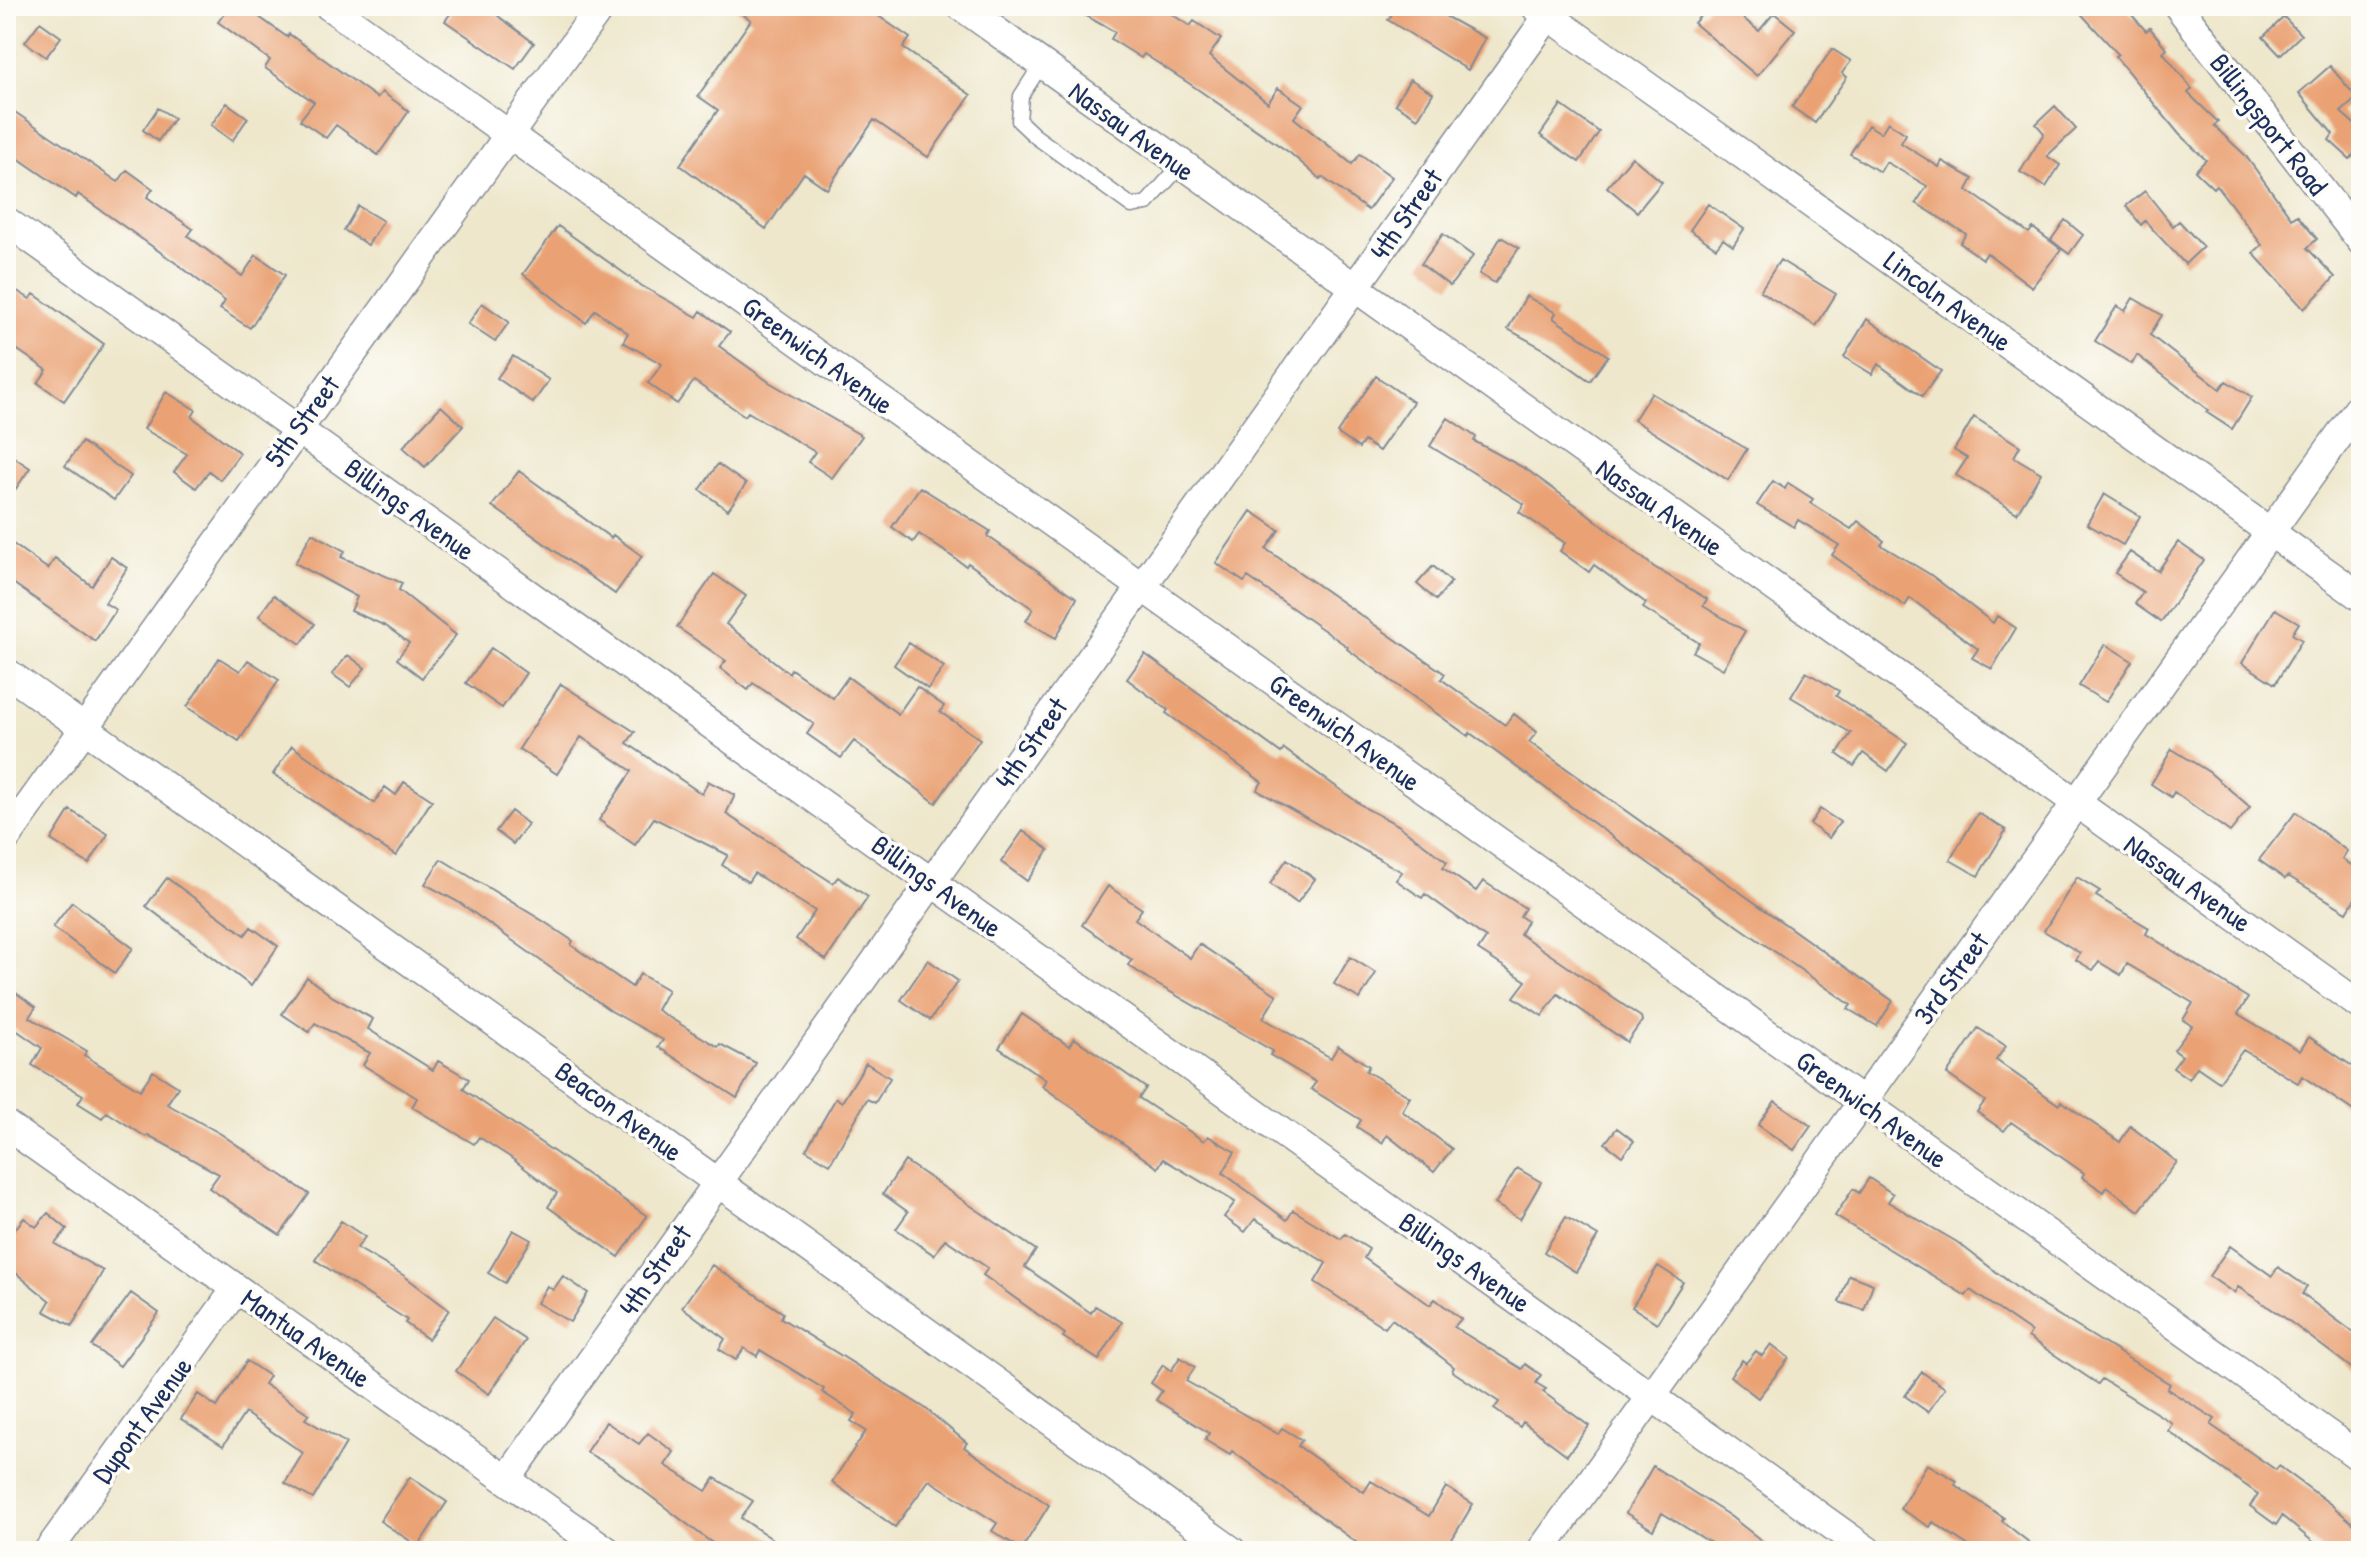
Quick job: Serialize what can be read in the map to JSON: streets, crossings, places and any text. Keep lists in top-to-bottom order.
{
  "streets": {
    "street": [
      "Billingsport Road",
      "Nassau Avenue",
      "4th Street",
      "Lincoln Avenue",
      "Greenwich Avenue",
      "5th Street",
      "Billings Avenue",
      "3rd Street",
      "Beacon Avenue",
      "Mantua Avenue",
      "Dupont Avenue"
    ]
  },
  "crossings": [
    ["Nassau Avenue", "4th Street"],
    ["Nassau Avenue", "3rd Street"],
    ["4th Street", "Lincoln Avenue"],
    ["4th Street", "Greenwich Avenue"],
    ["4th Street", "Billings Avenue"],
    ["4th Street", "Beacon Avenue"],
    ["4th Street", "Mantua Avenue"],
    ["Lincoln Avenue", "3rd Street"],
    ["Greenwich Avenue", "5th Street"],
    ["Greenwich Avenue", "3rd Street"],
    ["5th Street", "Billings Avenue"],
    ["5th Street", "Beacon Avenue"],
    ["Billings Avenue", "3rd Street"],
    ["Mantua Avenue", "Dupont Avenue"]
  ]
}
